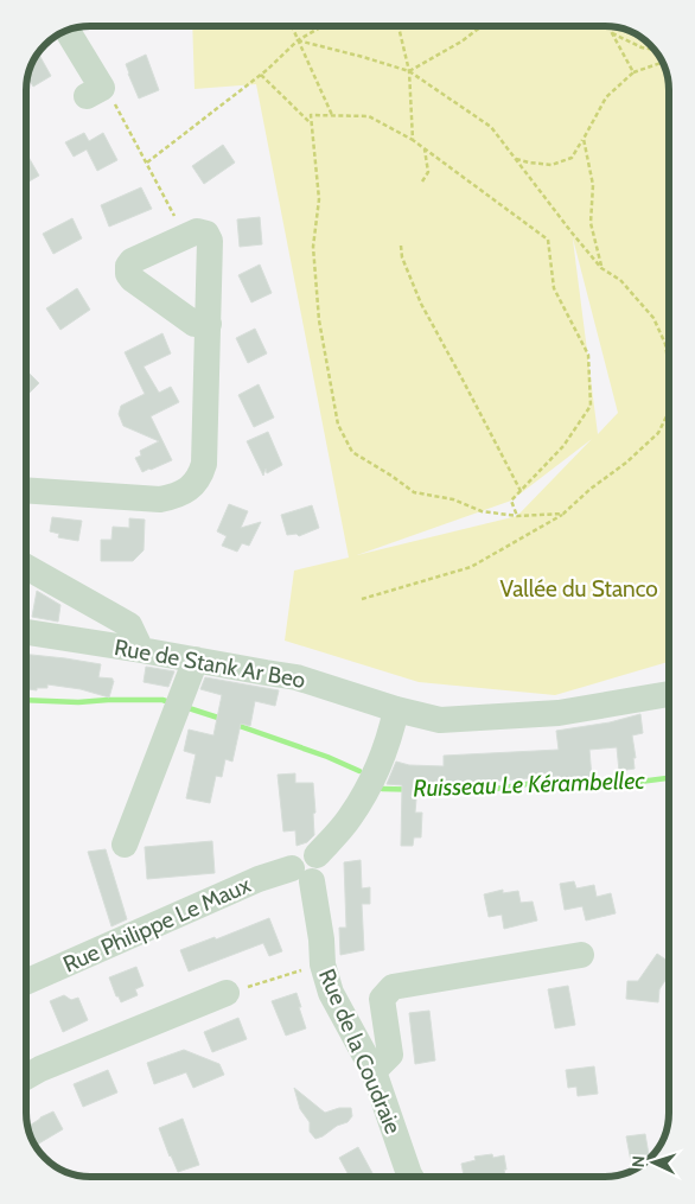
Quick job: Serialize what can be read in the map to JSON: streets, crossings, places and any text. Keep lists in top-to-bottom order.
{
  "streets": {
    "street": ["Rue de Stank Ar Beo", "Rue Philippe Le Maux", "Rue de la Coudraie"]
  },
  "crossings": [
    ["Rue de Stank Ar Beo", "Rue Philippe Le Maux"],
    ["Rue Philippe Le Maux", "Rue de la Coudraie"]
  ],
  "water": ["Ruisseau Le Kérambellec"],
  "parks": ["Vallée du Stanco"],
  "north": "left"
}
